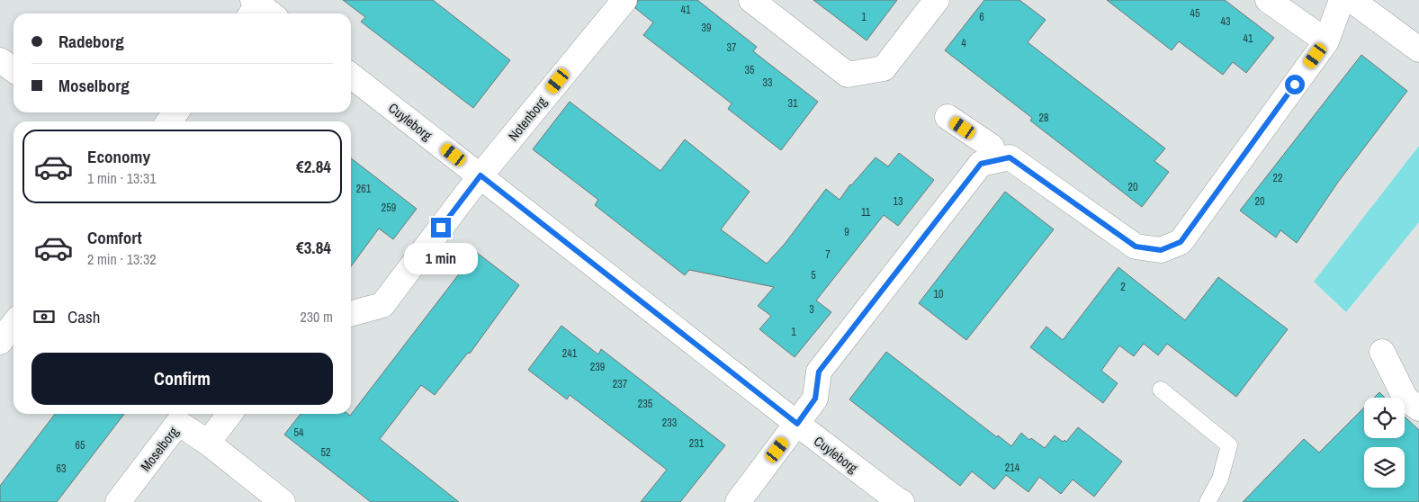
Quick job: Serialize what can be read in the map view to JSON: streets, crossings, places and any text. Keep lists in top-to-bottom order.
{
  "streets": {
    "street": ["Notenborg", "Cuyleborg", "Moselborg"]
  },
  "crossings": [
    ["Notenborg", "Cuyleborg"]
  ],
  "house_numbers": [
    "41",
    "45",
    "1",
    "6",
    "43",
    "39",
    "41",
    "4",
    "37",
    "35",
    "33",
    "31",
    "28",
    "22",
    "20",
    "261",
    "13",
    "20",
    "259",
    "11",
    "9",
    "7",
    "5",
    "2",
    "10",
    "3",
    "1",
    "241",
    "239",
    "237",
    "235",
    "233",
    "54",
    "231",
    "65",
    "52",
    "214",
    "63"
  ],
  "page": {
    "banner": ["Radeborg", "Moselborg"],
    "list": [
      {
        "name": "Economy",
        "note": "1 min · 13:31",
        "value": "€2.84"
      },
      {
        "name": "Comfort",
        "note": "2 min · 13:32",
        "value": "€3.84"
      }
    ],
    "bubble": "1 min",
    "pay": ["Cash", "230 m"],
    "buttons": "Confirm"
  }
}
